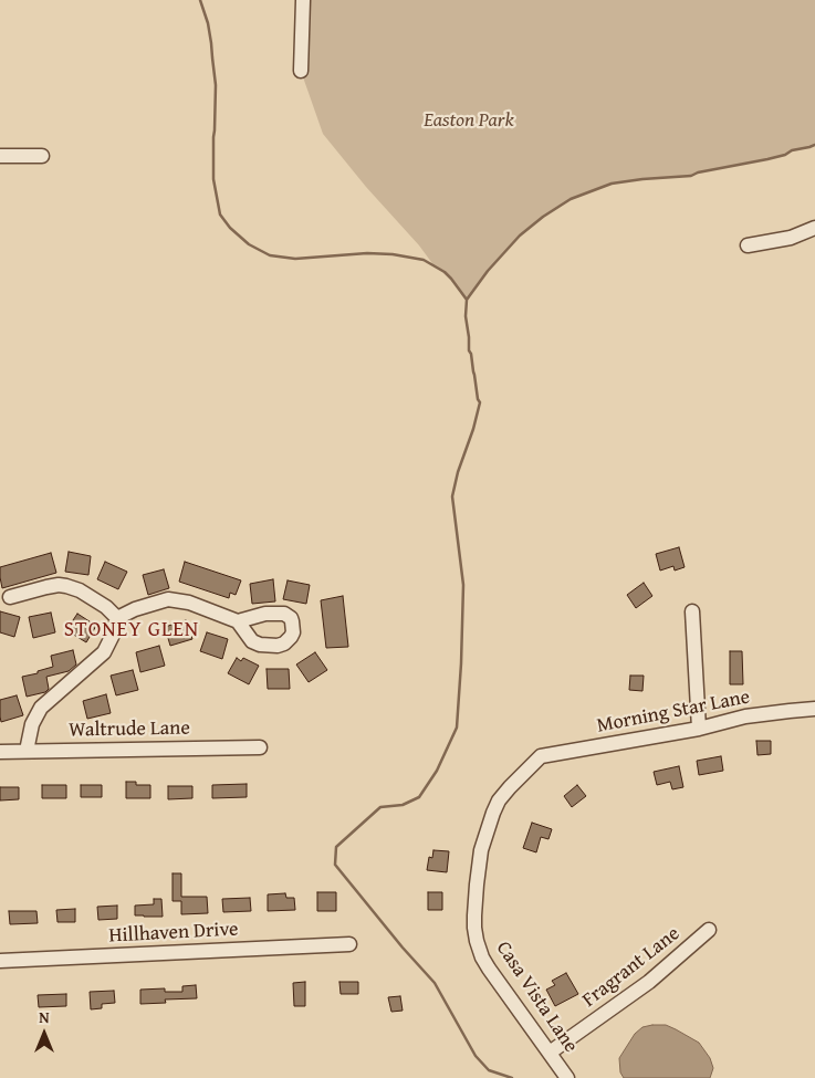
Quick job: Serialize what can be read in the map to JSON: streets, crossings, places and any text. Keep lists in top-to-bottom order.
{
  "streets": {
    "street": [
      "Morning Star Lane",
      "Waltrude Lane",
      "Hillhaven Drive",
      "Fragrant Lane",
      "Casa Vista Lane"
    ]
  },
  "crossings": [
    ["Morning Star Lane", "Casa Vista Lane"],
    ["Fragrant Lane", "Casa Vista Lane"]
  ],
  "districts": ["STONEY GLEN"],
  "parks": ["Easton Park"],
  "north": "top"
}
